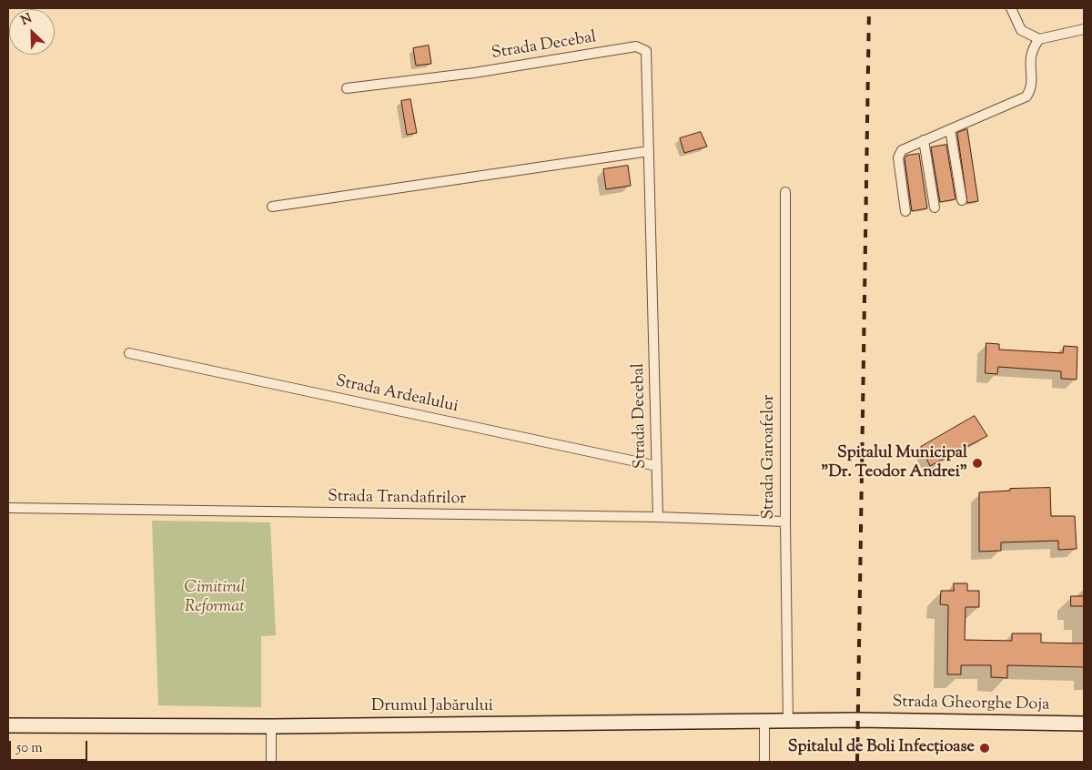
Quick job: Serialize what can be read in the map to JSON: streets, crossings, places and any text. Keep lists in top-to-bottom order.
{
  "streets": {
    "main road": ["Strada Gheorghe Doja", "Drumul Jabărului"],
    "street": [
      "Strada Decebal",
      "Strada Ardealului",
      "Strada Garoafelor",
      "Strada Trandafirilor"
    ]
  },
  "crossings": [
    ["Strada Decebal", "Strada Ardealului"],
    ["Strada Decebal", "Strada Trandafirilor"],
    ["Strada Garoafelor", "Strada Trandafirilor"],
    ["Strada Garoafelor", "Drumul Jabărului"],
    ["Strada Gheorghe Doja", "Drumul Jabărului"]
  ],
  "parks": ["Cimitirul Reformat"],
  "places": ["Spitalul Municipal \"Dr. Teodor Andrei\"", "Spitalul de Boli Infecțioase"],
  "scale_bar": "50 m",
  "north": "top left"
}
